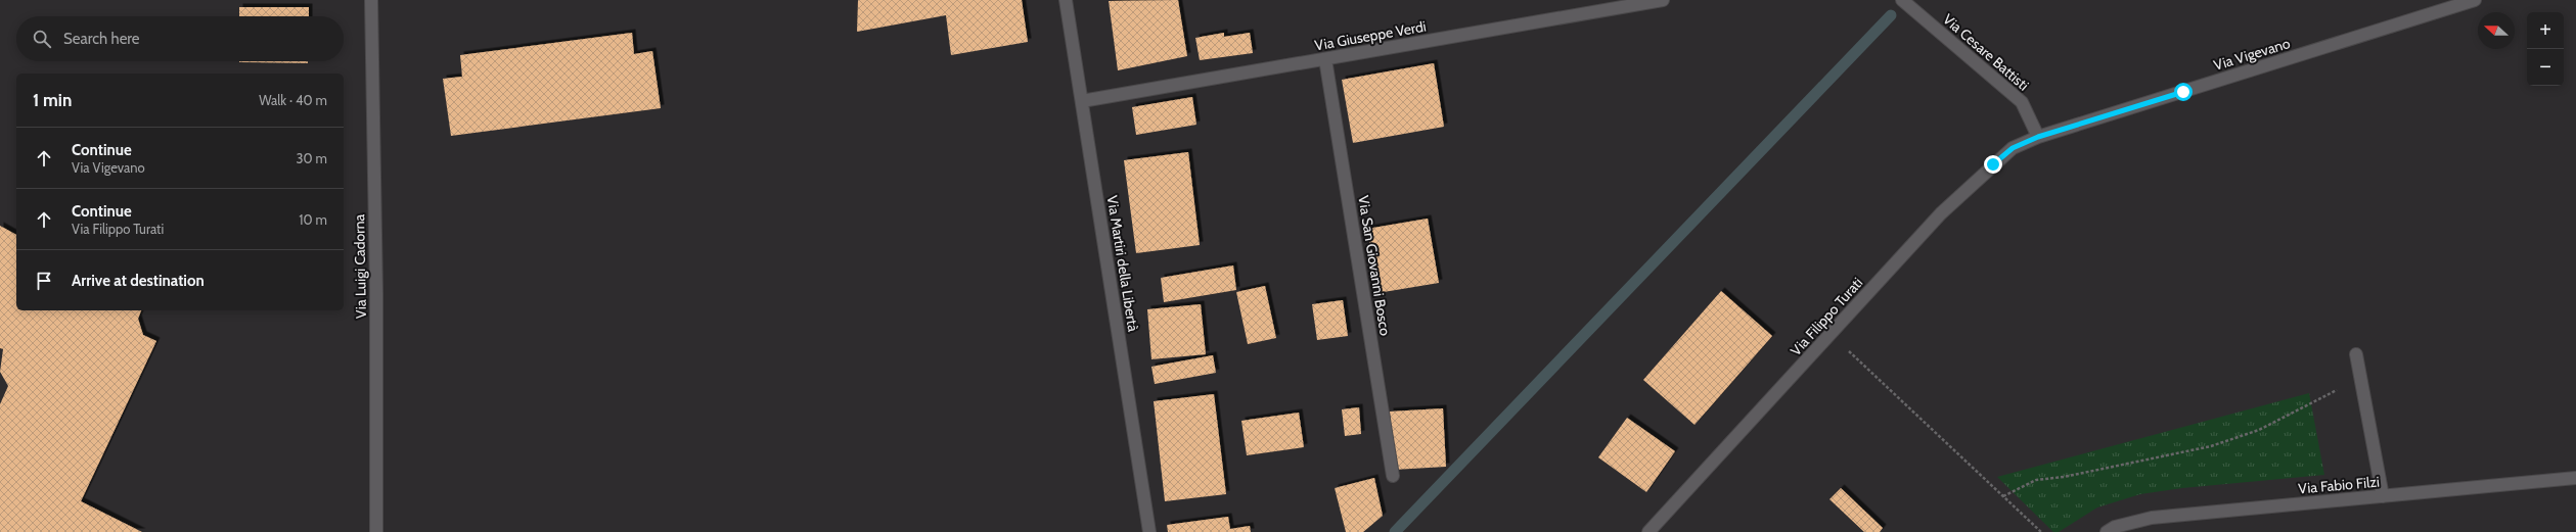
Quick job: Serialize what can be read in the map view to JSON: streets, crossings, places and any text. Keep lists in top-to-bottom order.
{
  "streets": {
    "street": [
      "Via Giuseppe Verdi",
      "Via Cesare Battisti",
      "Via Vigevano",
      "Via Martiri della Libertà",
      "Via San Giovanni Bosco",
      "Via Luigi Cadorna",
      "Via Filippo Turati",
      "Via Fabio Filzi"
    ]
  },
  "crossings": [
    ["Via Giuseppe Verdi", "Via Martiri della Libertà"],
    ["Via Giuseppe Verdi", "Via San Giovanni Bosco"],
    ["Via Cesare Battisti", "Via Vigevano"],
    ["Via Cesare Battisti", "Via Filippo Turati"],
    ["Via Vigevano", "Via Filippo Turati"]
  ],
  "north": "left",
  "page": {
    "map_buttons": ["+", "−"],
    "search": "Search here",
    "heading": ["1 min", "Walk · 40 m"],
    "list": [
      ["Continue", "Via Vigevano", "30 m"],
      ["Continue", "Via Filippo Turati", "10 m"],
      "Arrive at destination"
    ]
  }
}
